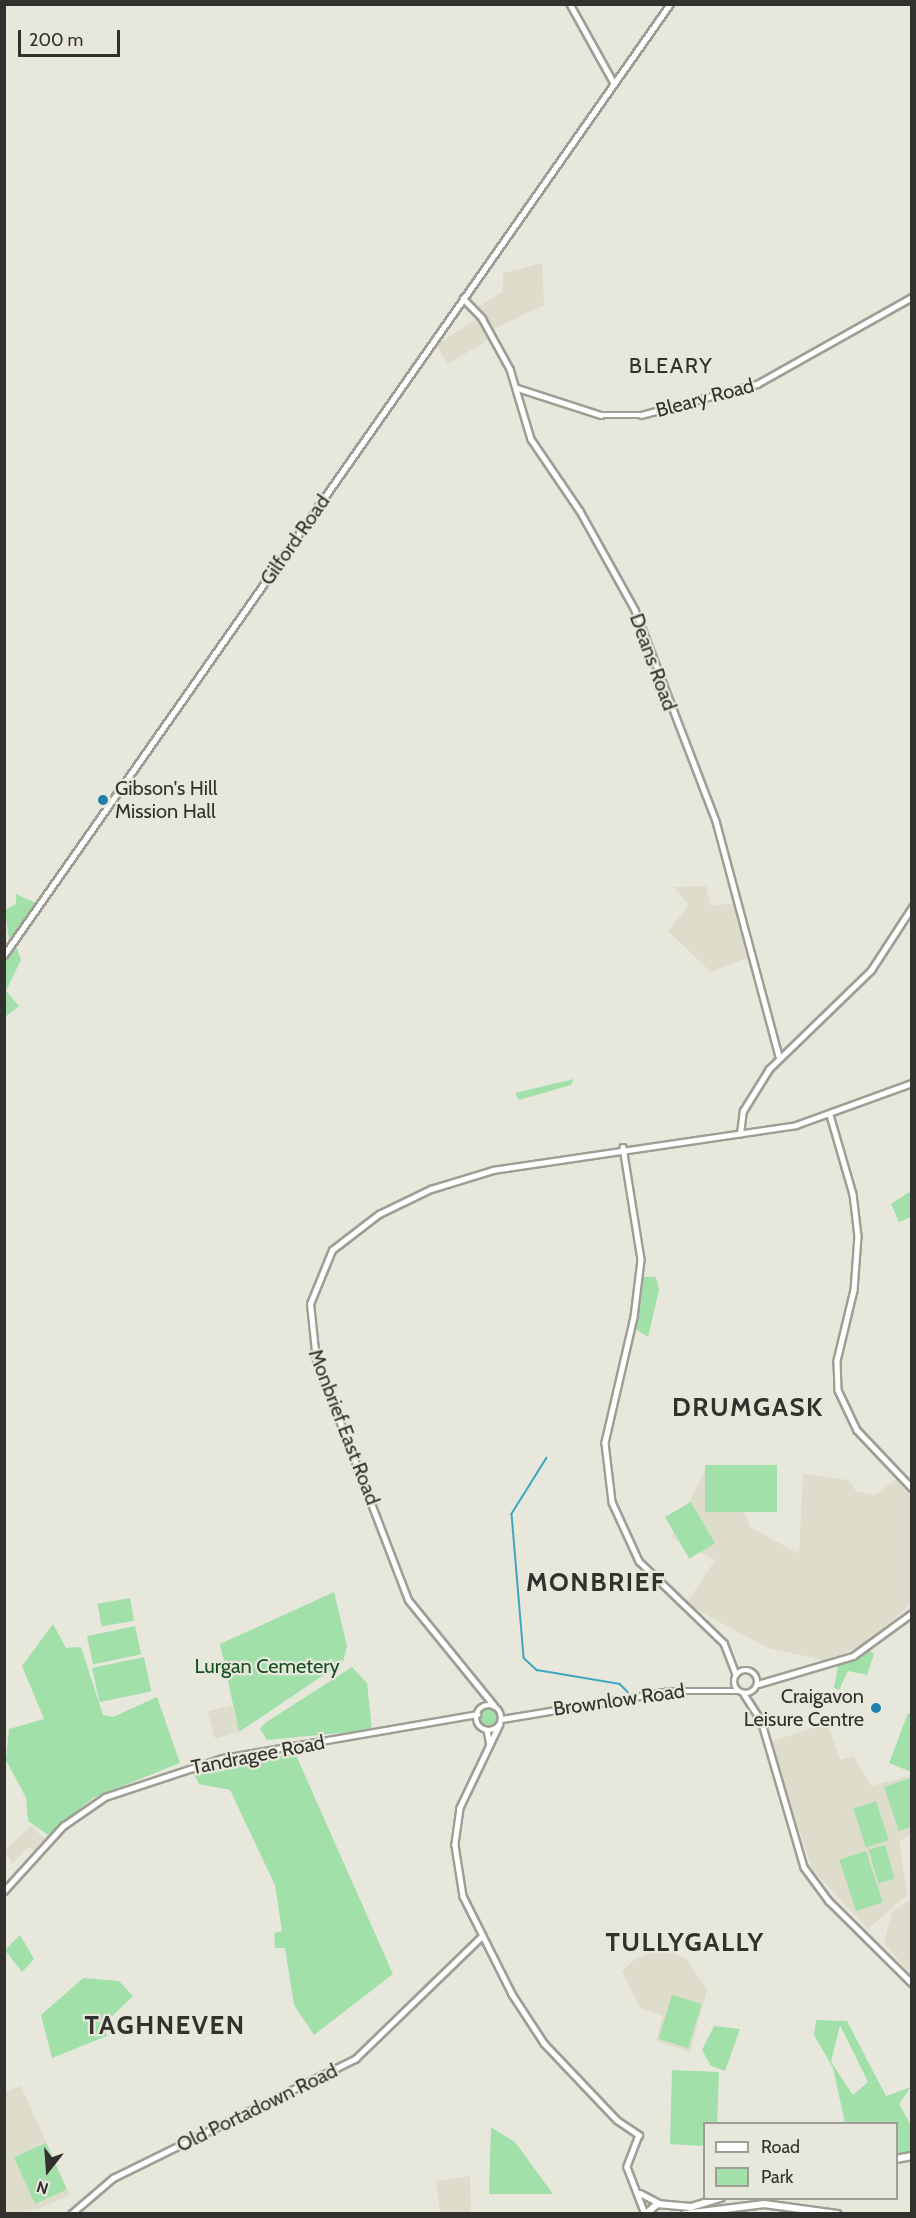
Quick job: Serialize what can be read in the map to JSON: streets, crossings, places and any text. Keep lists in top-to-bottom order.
{
  "streets": {
    "street": [
      "Bleary Road",
      "Gilford Road",
      "Deans Road",
      "Monbrief East Road",
      "Brownlow Road",
      "Tandragee Road",
      "Old Portadown Road"
    ]
  },
  "crossings": [
    ["Bleary Road", "Deans Road"],
    ["Gilford Road", "Deans Road"],
    ["Monbrief East Road", "Brownlow Road"],
    ["Monbrief East Road", "Tandragee Road"],
    ["Brownlow Road", "Tandragee Road"]
  ],
  "districts": [
    "BLEARY",
    "DRUMGASK",
    "MONBRIEF",
    "TULLYGALLY",
    "TAGHNEVEN"
  ],
  "parks": ["Lurgan Cemetery"],
  "places": ["Gibson's Hill Mission Hall", "Craigavon Leisure Centre"],
  "legend": ["Road", "Park"],
  "scale_bar": "200 m",
  "north": "bottom"
}
